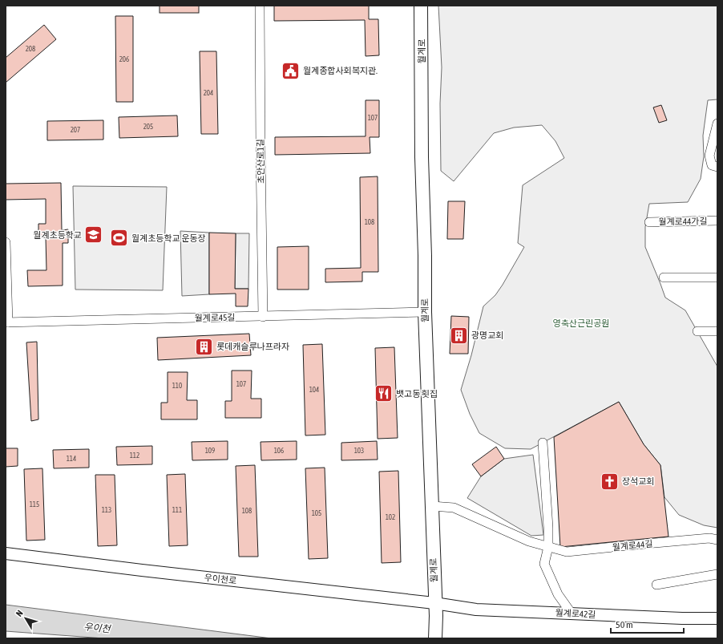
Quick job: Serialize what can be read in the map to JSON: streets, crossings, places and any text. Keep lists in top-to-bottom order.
{
  "streets": {
    "main road": ["월계로"],
    "street": [
      "초안산로1길",
      "월계로44가길",
      "월계로45길",
      "월계로44길",
      "우이천로",
      "월계로42길"
    ]
  },
  "crossings": [
    ["월계로", "월계로45길"],
    ["월계로", "월계로44길"],
    ["월계로", "우이천로"],
    ["월계로", "월계로42길"],
    ["초안산로1길", "월계로45길"],
    ["우이천로", "월계로42길"]
  ],
  "water": ["우이천"],
  "parks": ["영축산근린공원"],
  "places": {
    "public building": ["월계종합사회복지관."],
    "school or university": ["월계초등학교"],
    "sports": ["월계초등학교 운동장"],
    "building": ["광명교회", "롯데캐슬루나프라자"],
    "restaurant": ["뱃고동 횟집"],
    "church": ["장석교회"]
  },
  "house_numbers": [
    "208",
    "206",
    "204",
    "107",
    "205",
    "207",
    "108",
    "107",
    "110",
    "104",
    "109",
    "106",
    "103",
    "112",
    "114",
    "115",
    "113",
    "111",
    "108",
    "105",
    "102"
  ],
  "scale_bar": "50 m",
  "north": "top left"
}
